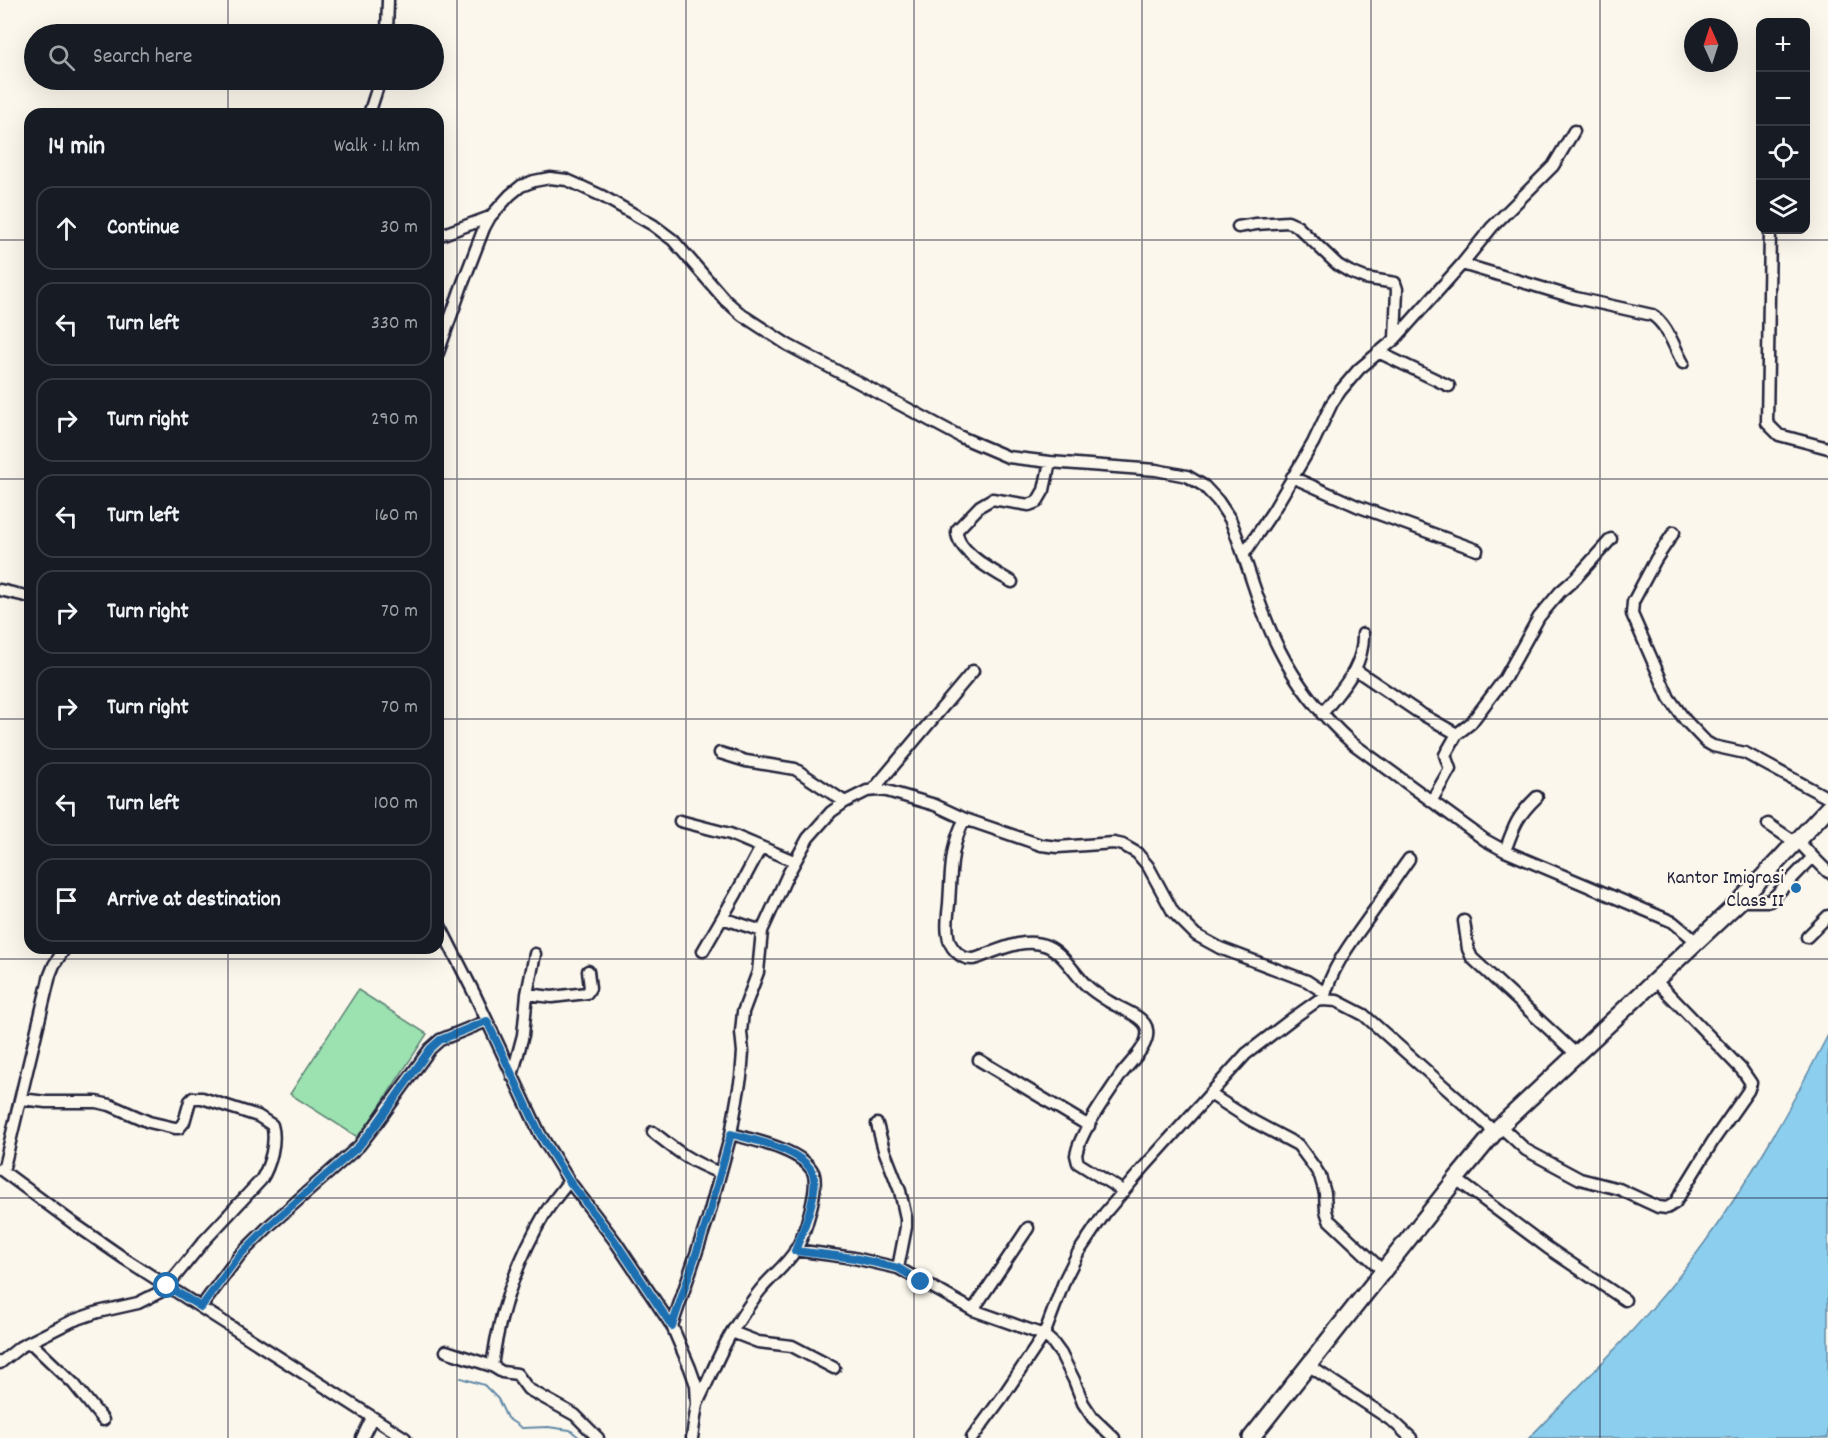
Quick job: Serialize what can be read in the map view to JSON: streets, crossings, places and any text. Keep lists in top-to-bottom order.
{
  "places": ["Kantor Imigrasi Class II"],
  "north": "top",
  "page": {
    "map_buttons": ["+", "−"],
    "search": "Search here",
    "heading": ["14 min", "Walk · 1.1 km"],
    "list": [
      ["Continue", "30 m"],
      ["Turn left", "330 m"],
      ["Turn right", "290 m"],
      ["Turn left", "160 m"],
      ["Turn right", "70 m"],
      ["Turn right", "70 m"],
      ["Turn left", "100 m"],
      "Arrive at destination"
    ]
  }
}
